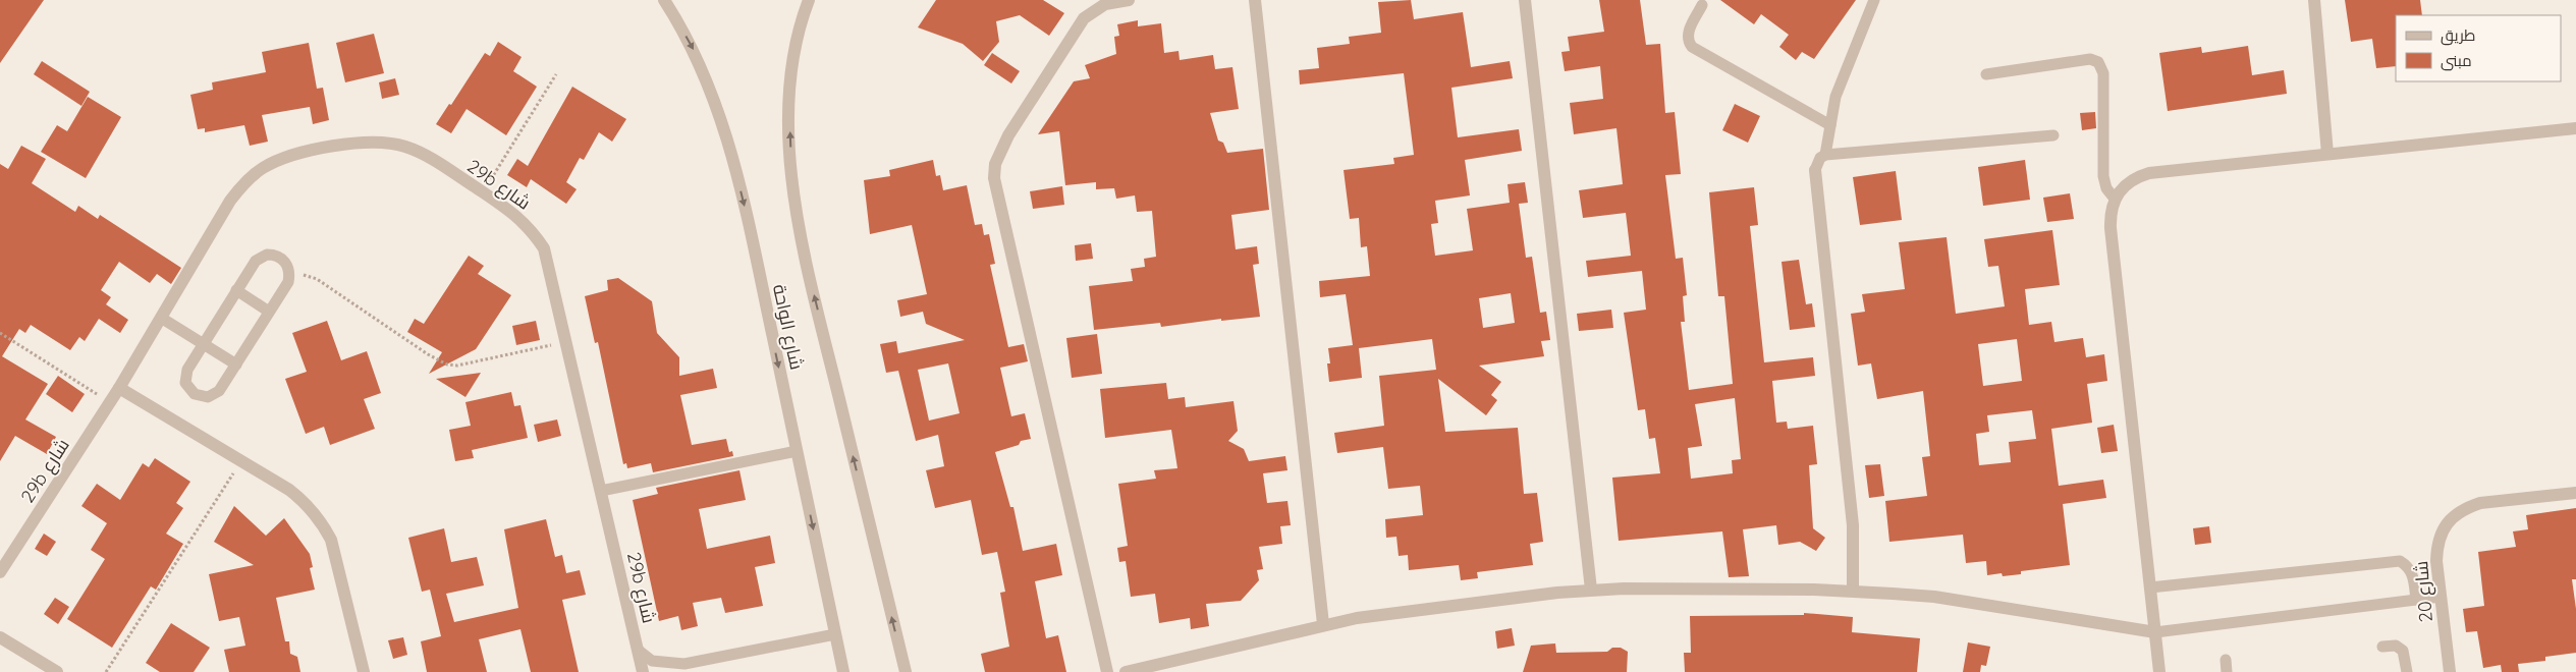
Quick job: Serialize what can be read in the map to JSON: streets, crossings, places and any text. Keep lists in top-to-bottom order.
{
  "streets": {
    "street": ["29b شارع", "شارع الواحة", "شارع 20"]
  },
  "legend": ["طريق", "مبنى"]
}
